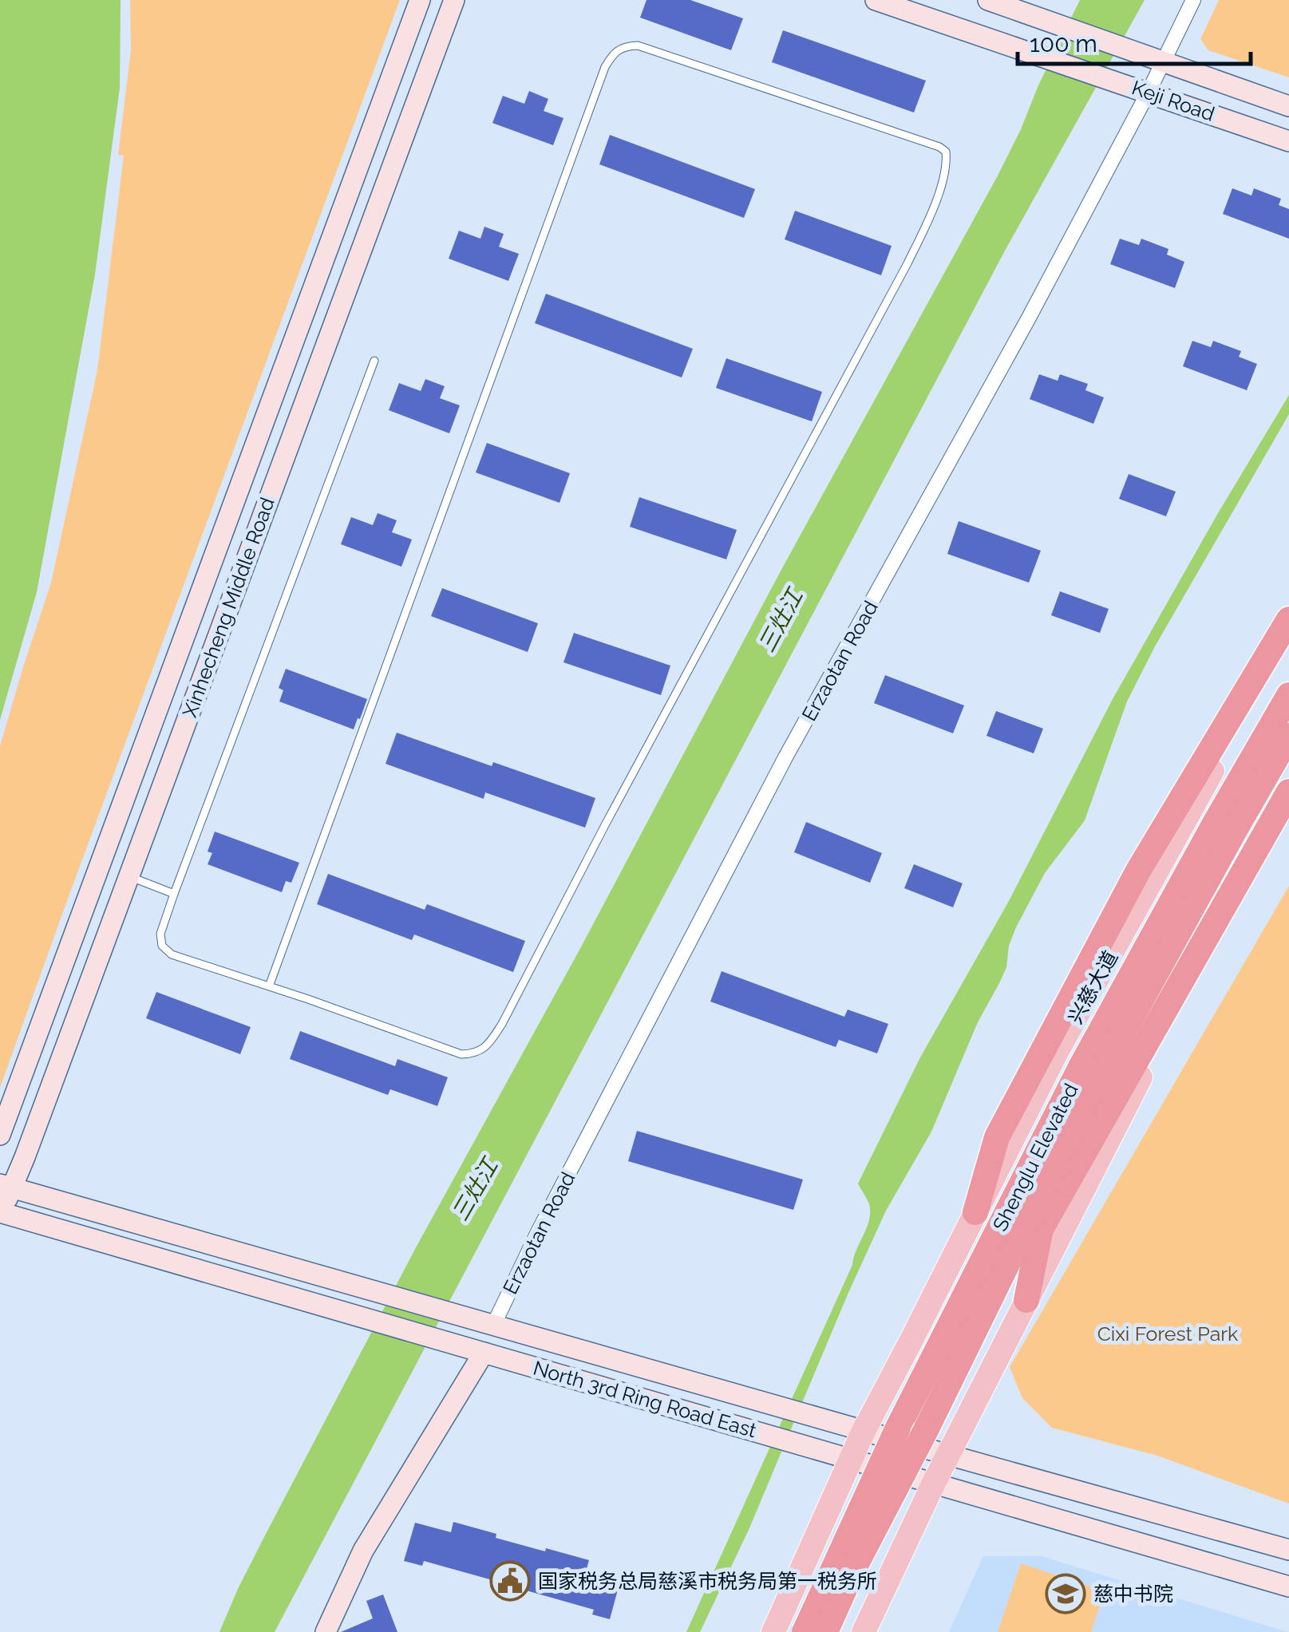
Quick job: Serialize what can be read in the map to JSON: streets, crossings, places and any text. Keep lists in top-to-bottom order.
{
  "streets": {
    "highway": ["Shenglu Elevated"],
    "main road": [
      "Keji Road",
      "Xinhecheng Middle Road",
      "兴慈大道",
      "North 3rd Ring Road East"
    ],
    "street": ["Erzaotan Road"]
  },
  "crossings": [
    ["Keji Road", "Erzaotan Road"],
    ["Xinhecheng Middle Road", "North 3rd Ring Road East"],
    ["Erzaotan Road", "North 3rd Ring Road East"],
    ["兴慈大道", "North 3rd Ring Road East"]
  ],
  "water": ["三灶江"],
  "parks": ["Cixi Forest Park"],
  "places": {
    "public building": ["国家税务总局慈溪市税务局第一税务所"],
    "school or university": ["慈中书院"]
  },
  "scale_bar": "100 m"
}
